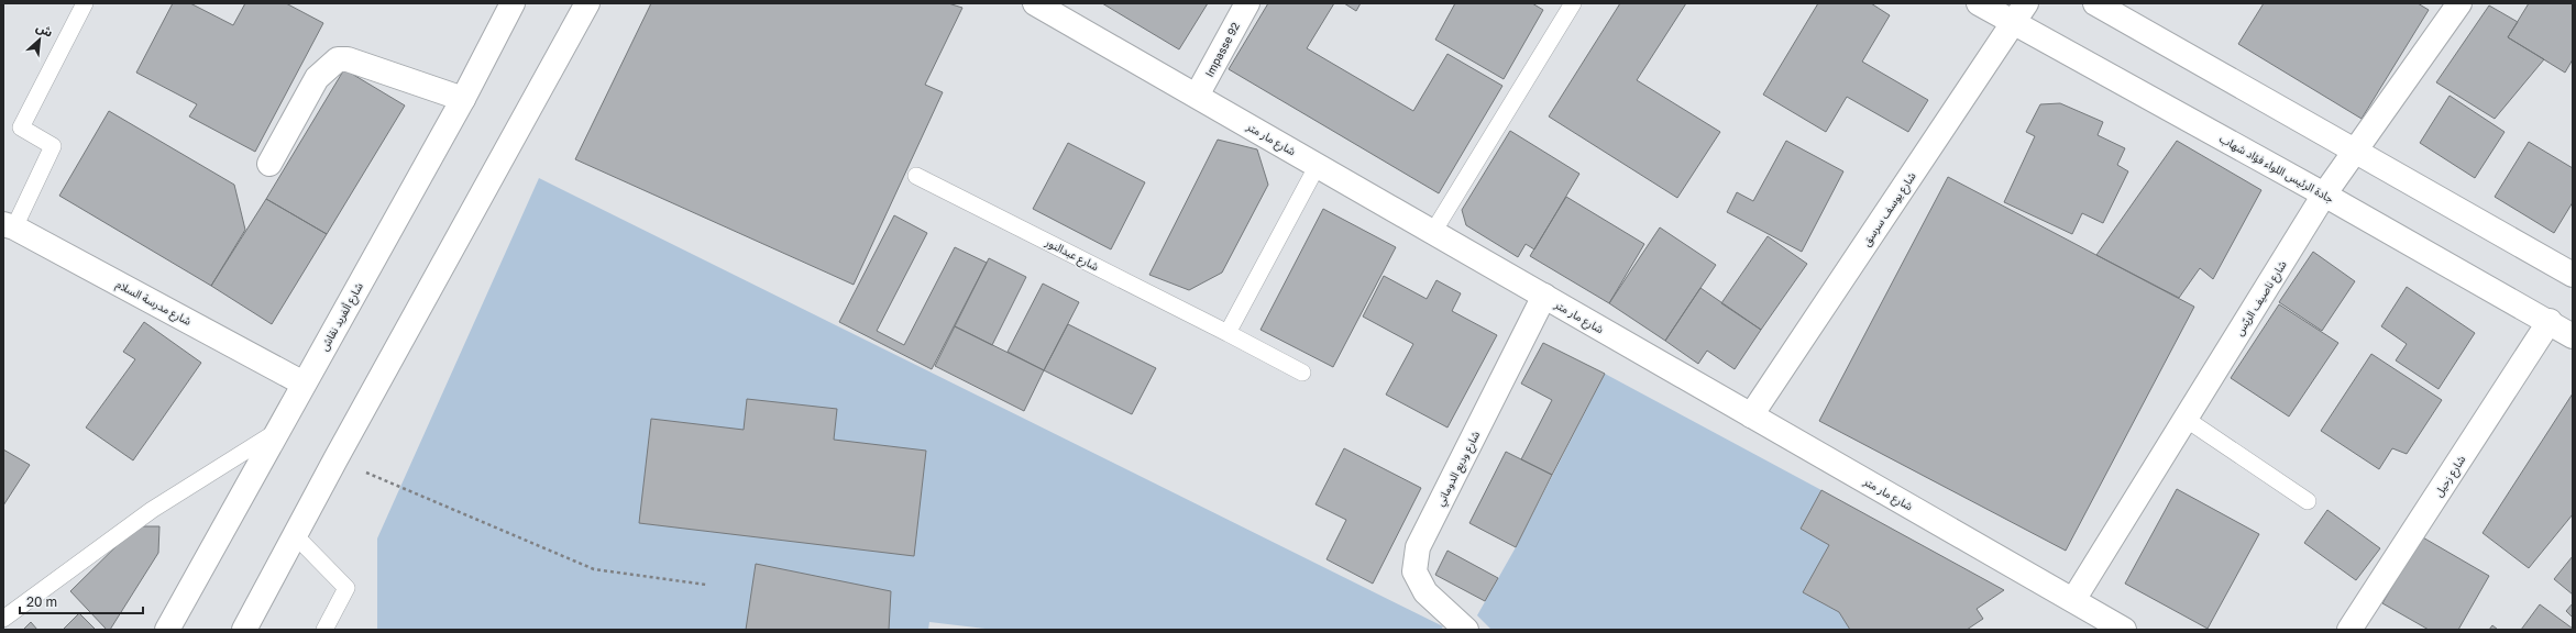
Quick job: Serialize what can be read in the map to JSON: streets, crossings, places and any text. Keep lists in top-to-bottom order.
{
  "streets": {
    "main road": [
      "Impasse 92",
      "شارع مار متر",
      "جادة الرئيس اللواء فؤاد شهاب",
      "شارع يوسف سرسق",
      "شارع ناصيف الريّس",
      "شارع مدرسة السلام",
      "شارع ألفريد نقاش",
      "شارع وديع الدوماني",
      "شارع زحيل"
    ],
    "lane": ["شارع عبدالنور"]
  },
  "crossings": [
    ["Impasse 92", "شارع مار متر"],
    ["شارع مار متر", "شارع يوسف سرسق"],
    ["شارع مار متر", "شارع ناصيف الريّس"],
    ["شارع مار متر", "شارع وديع الدوماني"],
    ["جادة الرئيس اللواء فؤاد شهاب", "شارع يوسف سرسق"],
    ["جادة الرئيس اللواء فؤاد شهاب", "شارع ناصيف الريّس"],
    ["جادة الرئيس اللواء فؤاد شهاب", "شارع زحيل"],
    ["شارع مدرسة السلام", "شارع ألفريد نقاش"]
  ],
  "scale_bar": "20 m",
  "north": "top right"
}
